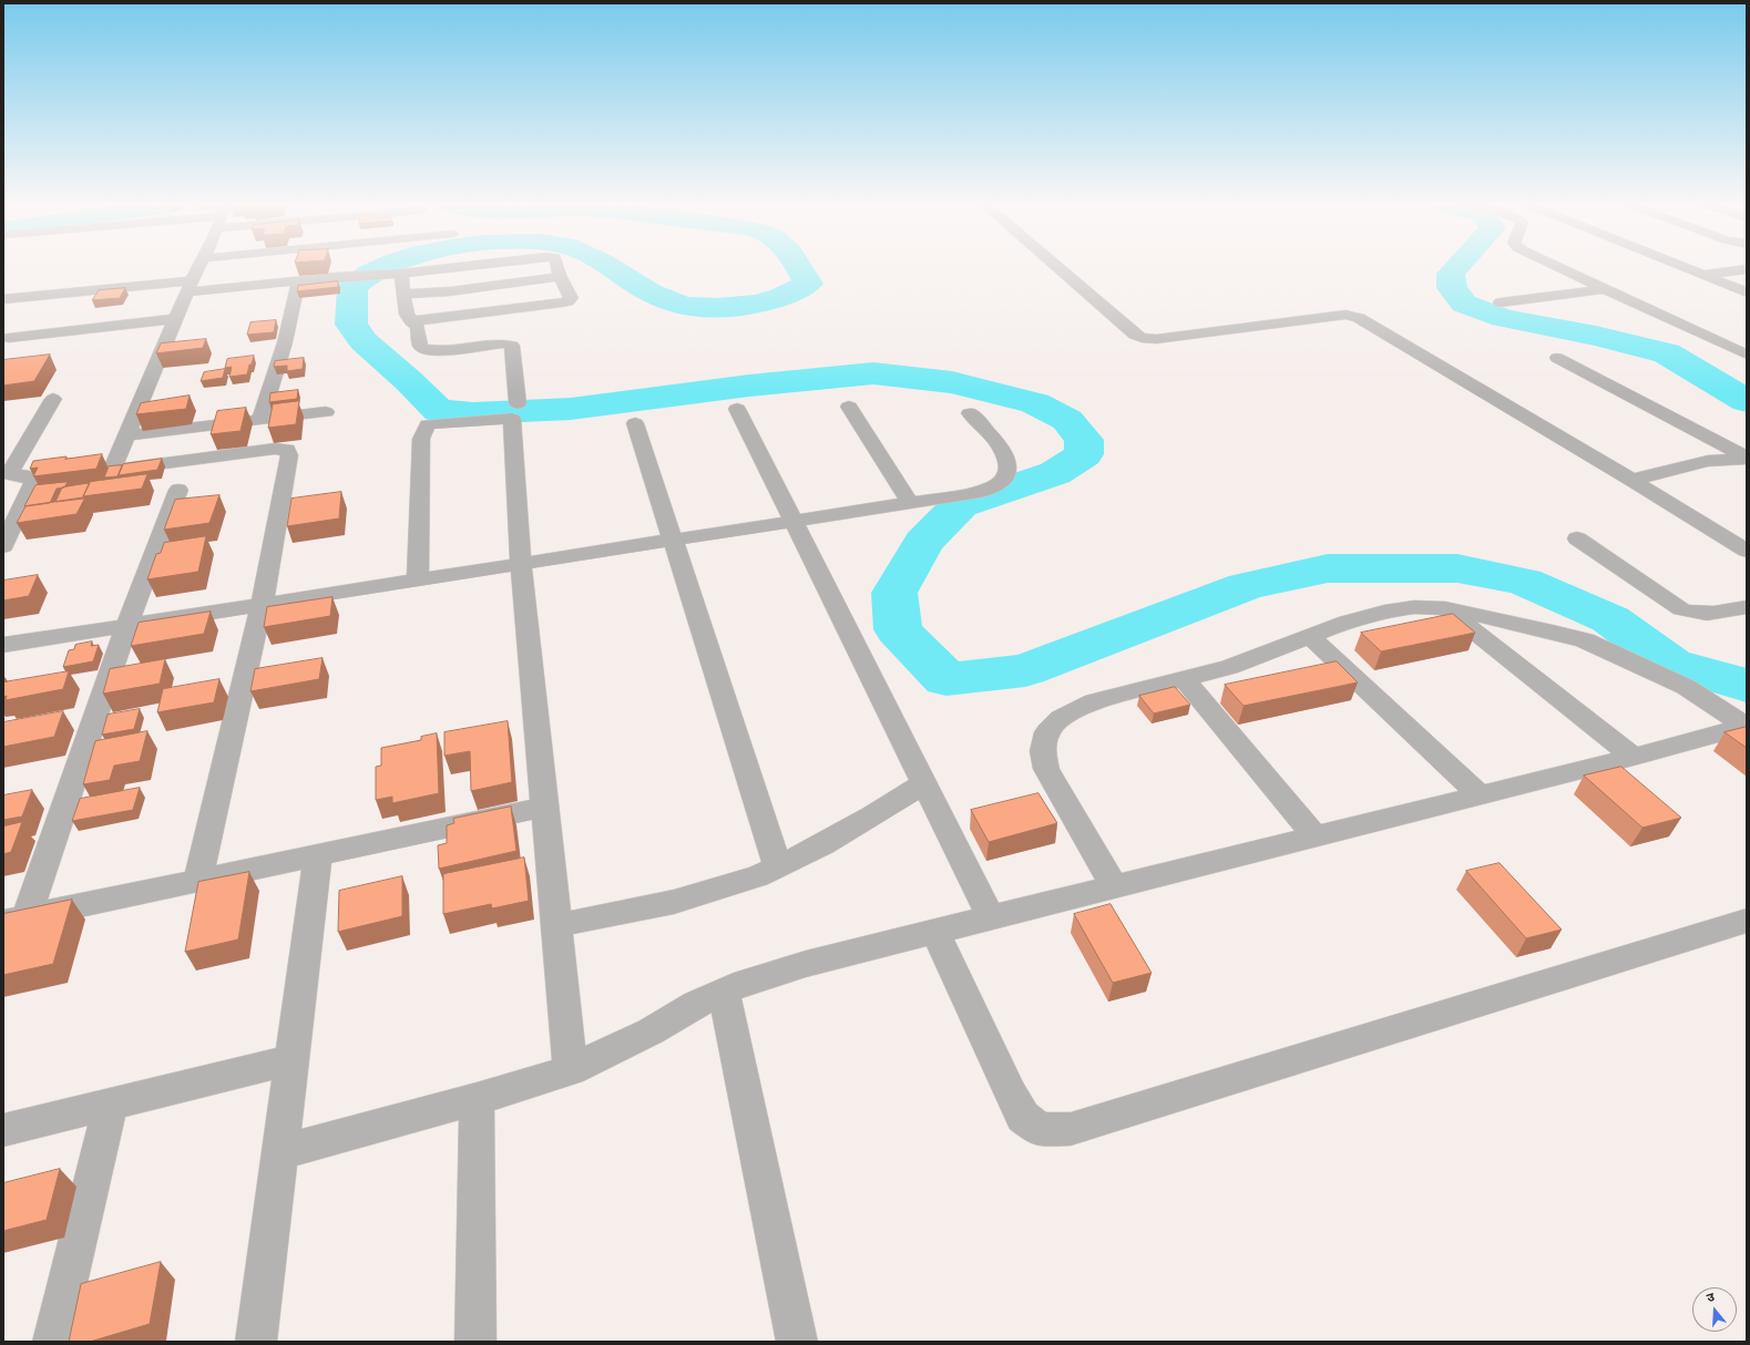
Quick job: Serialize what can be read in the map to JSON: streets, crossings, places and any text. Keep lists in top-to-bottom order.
{
  "north": "top"
}
